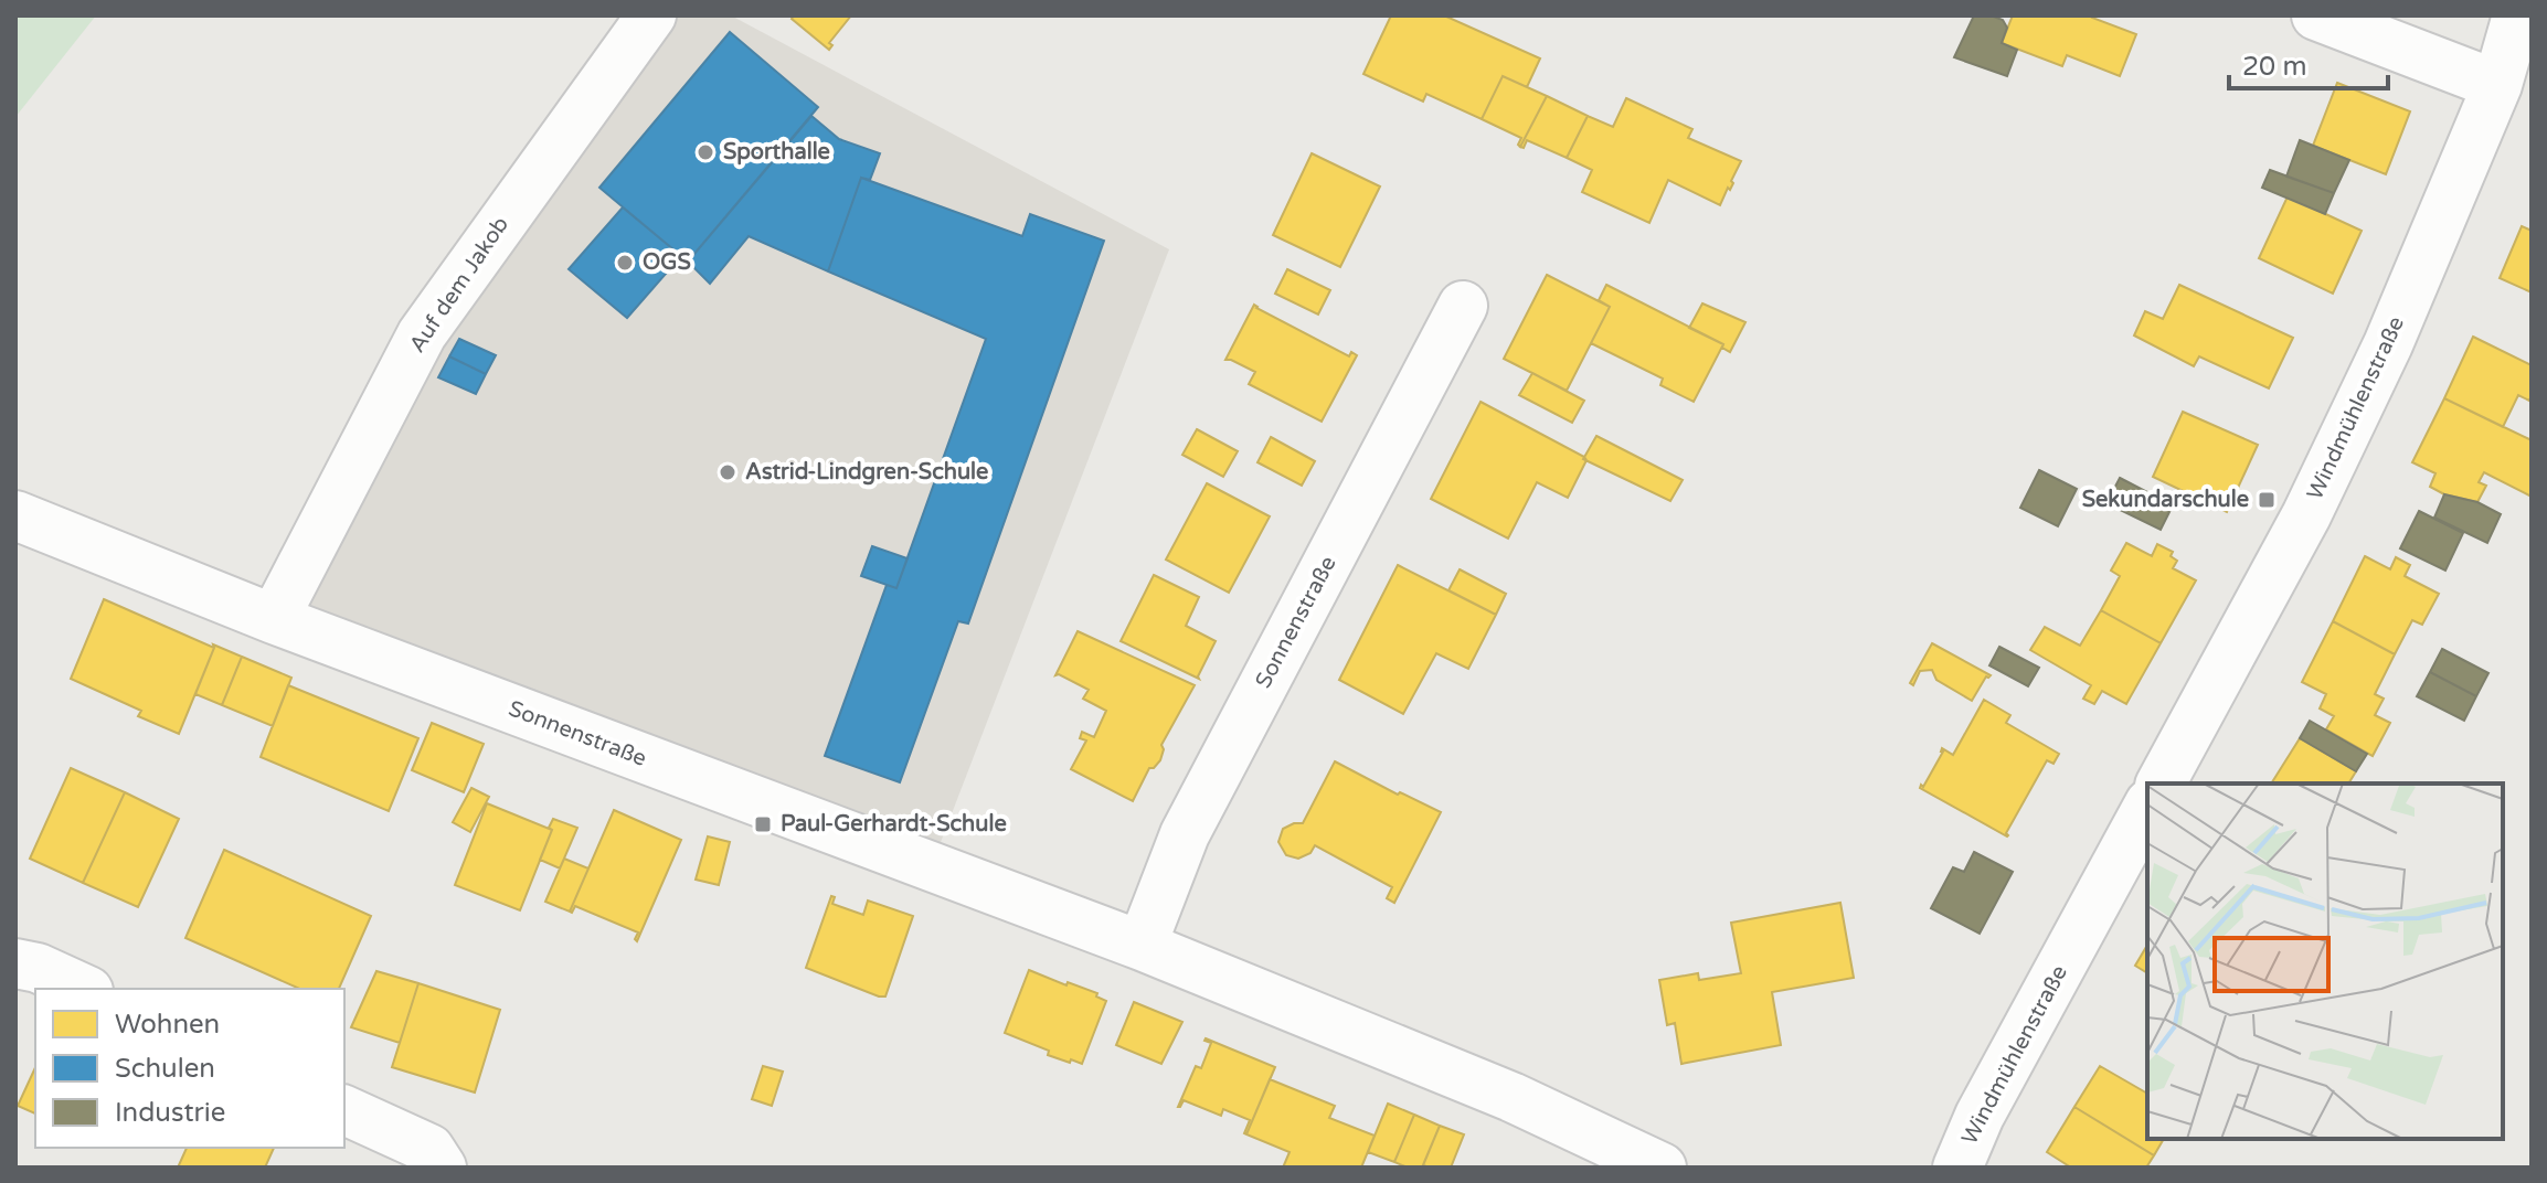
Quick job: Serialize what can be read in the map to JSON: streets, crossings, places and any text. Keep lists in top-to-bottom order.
{
  "streets": {
    "street": ["Auf dem Jakob", "Windmühlenstraße", "Sonnenstraße"]
  },
  "crossings": [
    ["Auf dem Jakob", "Sonnenstraße"]
  ],
  "places": {
    "other": ["Sporthalle", "OGS", "Astrid-Lindgren-Schule"],
    "transit": ["Sekundarschule", "Paul-Gerhardt-Schule"]
  },
  "legend": ["Wohnen", "Schulen", "Industrie"],
  "scale_bar": "20 m"
}
